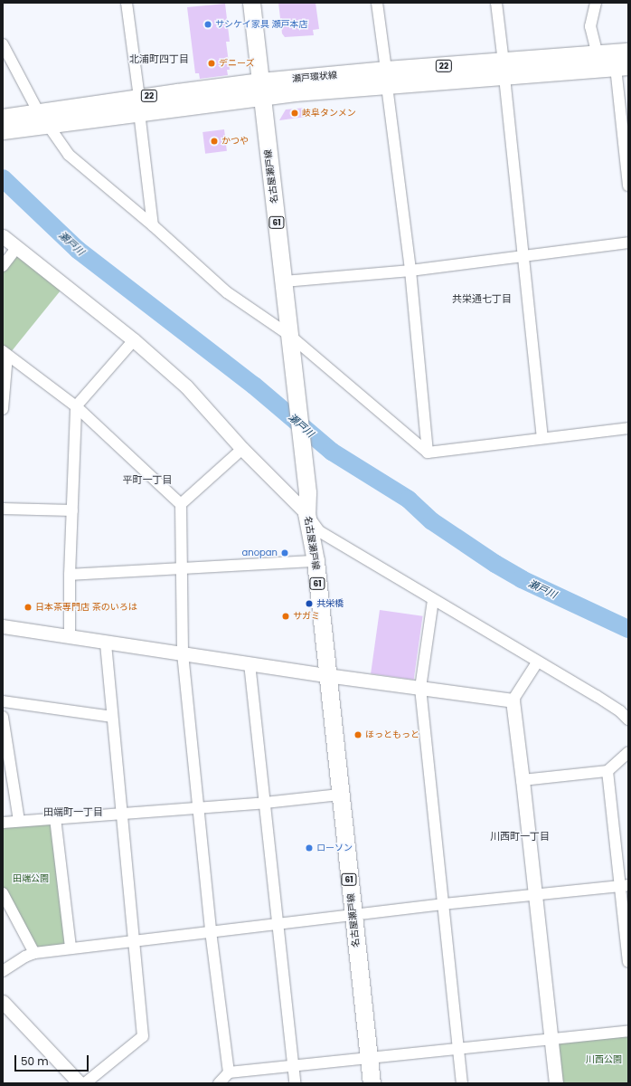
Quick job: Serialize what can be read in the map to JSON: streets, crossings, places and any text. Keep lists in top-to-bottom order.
{
  "streets": {
    "main road": [
      "22",
      "瀬戸環状線",
      "名古屋瀬戸線",
      "61"
    ]
  },
  "crossings": [
    ["瀬戸環状線", "名古屋瀬戸線"]
  ],
  "districts": [
    "北浦町四丁目",
    "共栄通七丁目",
    "平町一丁目",
    "田端町一丁目",
    "川西町一丁目"
  ],
  "water": ["瀬戸川"],
  "parks": ["田端公園", "川西公園"],
  "places": [
    "サシケイ家具 瀬戸本店",
    "デニーズ",
    "岐阜タンメン",
    "かつや",
    "anopan",
    "共栄橋",
    "日本茶専門店 茶のいろは",
    "サガミ",
    "ほっともっと",
    "ローソン"
  ],
  "scale_bar": "50 m"
}
